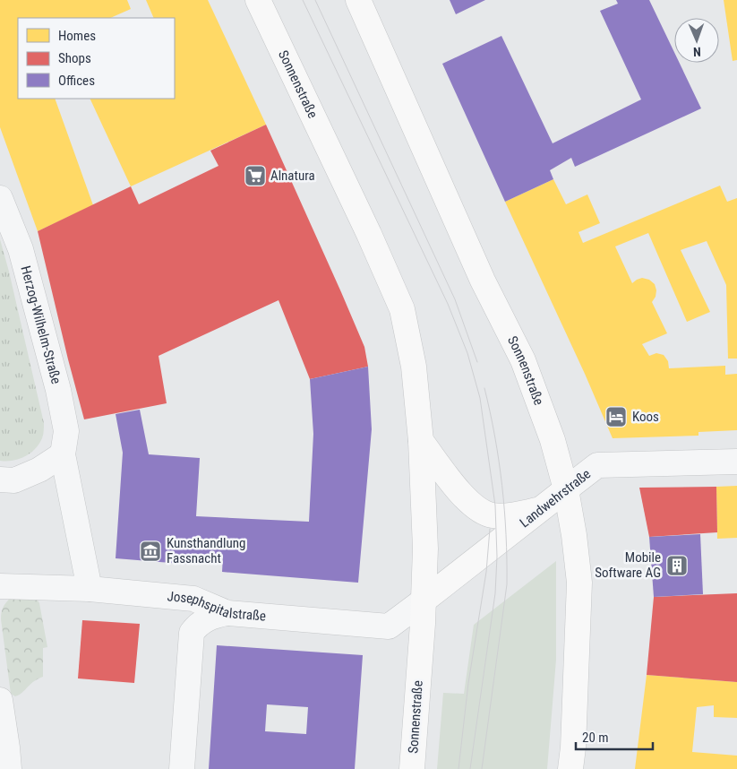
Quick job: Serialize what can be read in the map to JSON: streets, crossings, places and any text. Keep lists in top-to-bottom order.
{
  "streets": {
    "main road": ["Sonnenstraße", "Landwehrstraße"],
    "street": ["Herzog-Wilhelm-Straße", "Josephspitalstraße"]
  },
  "crossings": [
    ["Sonnenstraße", "Landwehrstraße"],
    ["Sonnenstraße", "Josephspitalstraße"],
    ["Herzog-Wilhelm-Straße", "Josephspitalstraße"],
    ["Landwehrstraße", "Josephspitalstraße"]
  ],
  "places": {
    "supermarket": ["Alnatura"],
    "hotel": ["Koos"],
    "museum": ["Kunsthandlung Fassnacht"],
    "building": ["Mobile Software AG"]
  },
  "legend": ["Homes", "Shops", "Offices"],
  "scale_bar": "20 m",
  "north": "bottom"
}
